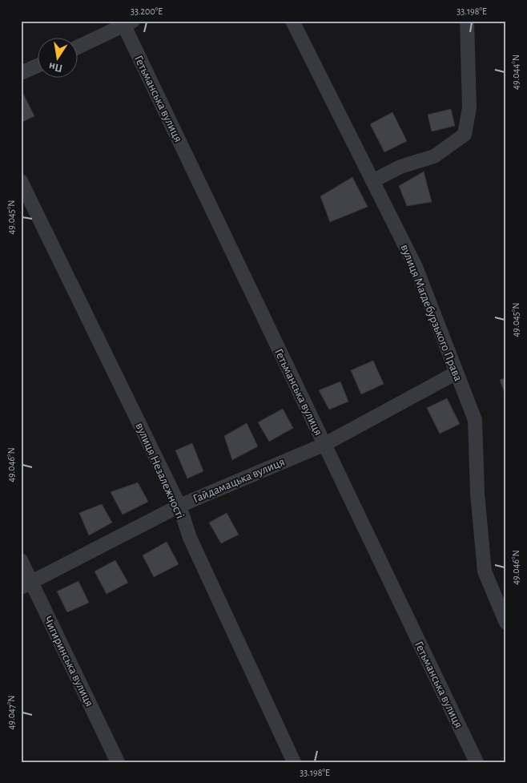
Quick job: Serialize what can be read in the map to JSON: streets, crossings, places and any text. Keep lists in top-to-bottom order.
{
  "streets": {
    "street": [
      "Гетьманська вулиця",
      "вулиця Магдебурзького Права",
      "вулиця Незалежності",
      "Гайдамацька вулиця",
      "Чигиринська вулиця"
    ]
  },
  "crossings": [
    ["Гетьманська вулиця", "Гайдамацька вулиця"],
    ["вулиця Магдебурзького Права", "Гайдамацька вулиця"],
    ["вулиця Незалежності", "Гайдамацька вулиця"],
    ["Гайдамацька вулиця", "Чигиринська вулиця"]
  ],
  "north": "bottom",
  "coordinates": [
    "33.200°E",
    "33.198°E",
    "49.044°N",
    "49.045°N",
    "49.046°N",
    "49.047°N"
  ]
}
